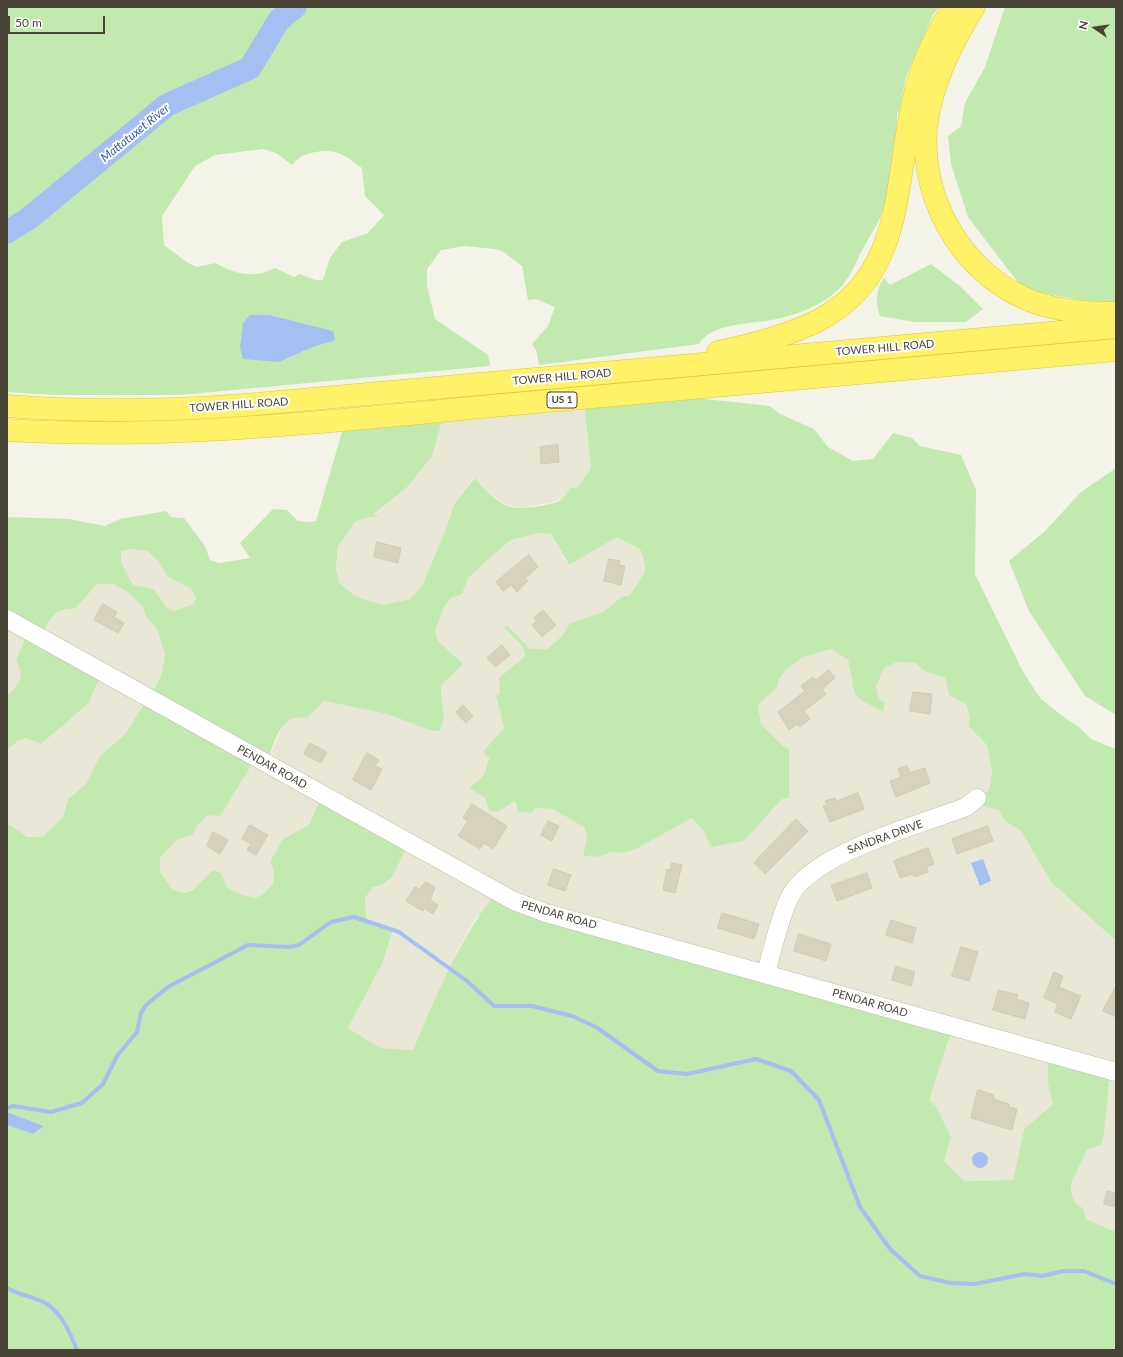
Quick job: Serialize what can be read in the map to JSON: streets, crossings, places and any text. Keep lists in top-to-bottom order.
{
  "streets": {
    "highway": ["TOWER HILL ROAD", "US 1"],
    "street": ["PENDAR ROAD", "SANDRA DRIVE"]
  },
  "crossings": [
    ["PENDAR ROAD", "SANDRA DRIVE"]
  ],
  "water": ["Mattatuxet River"],
  "scale_bar": "50 m",
  "north": "left"
}
